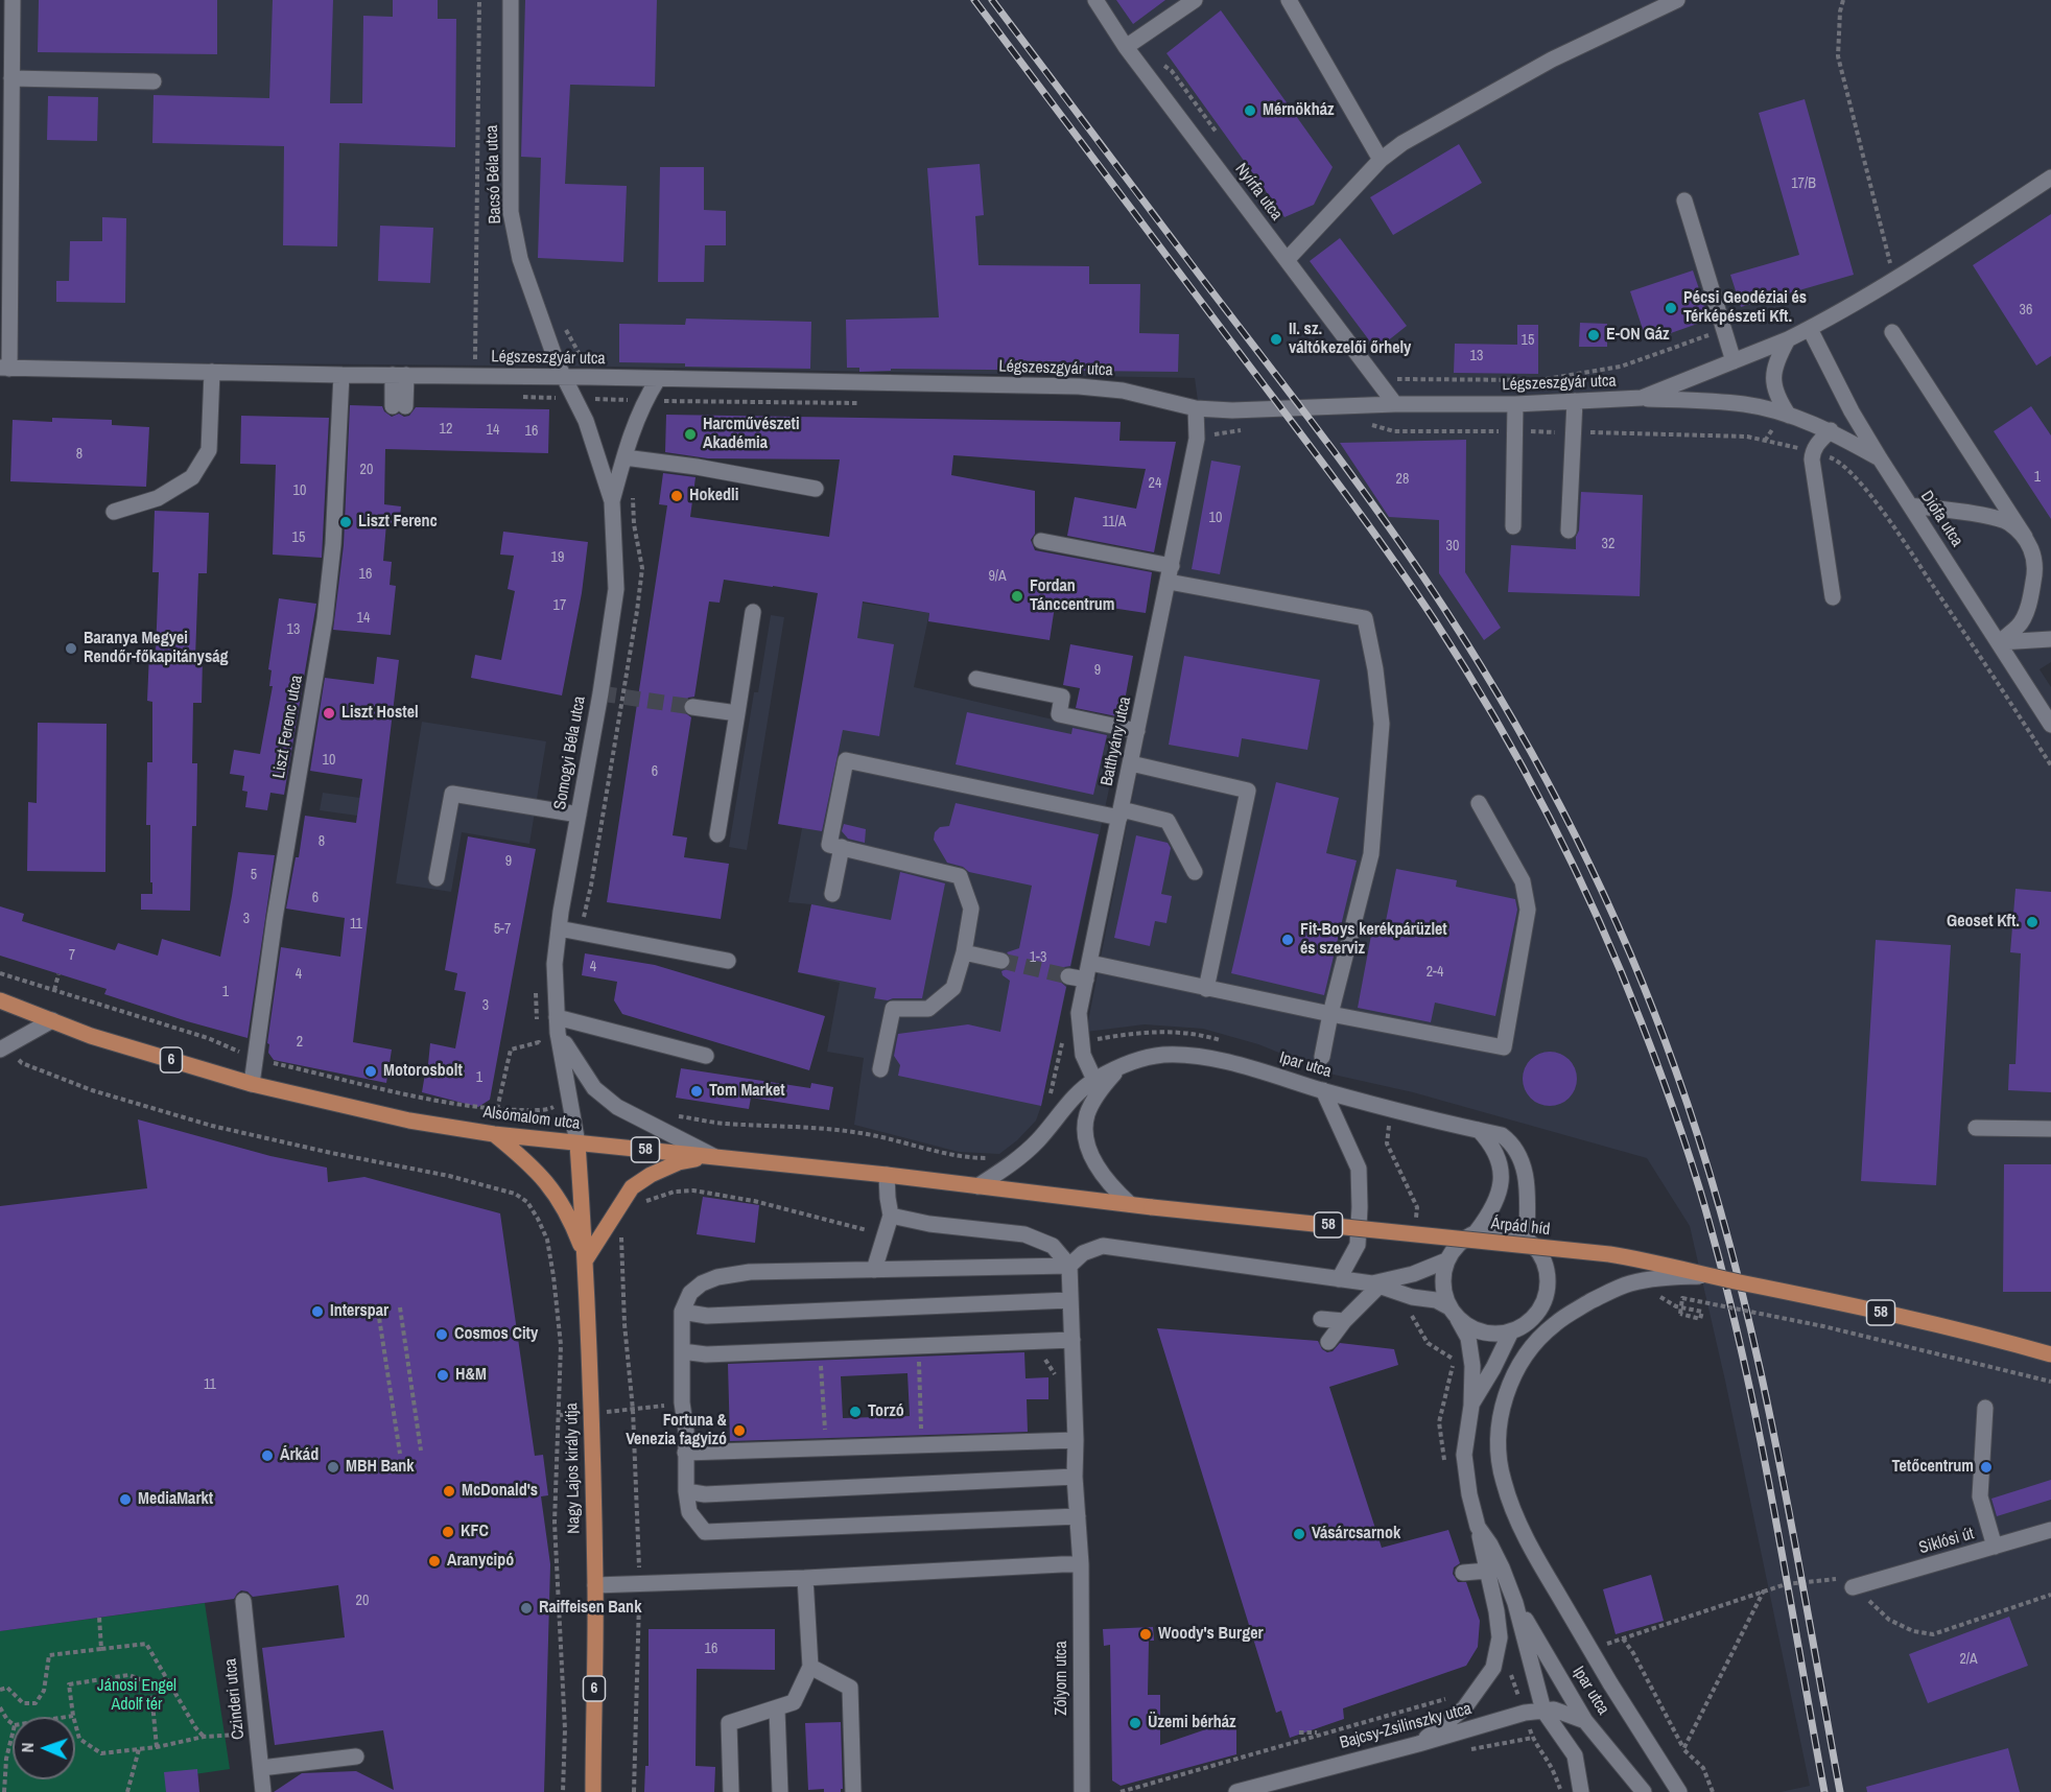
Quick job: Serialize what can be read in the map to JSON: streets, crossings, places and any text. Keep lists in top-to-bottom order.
{
  "streets": {
    "main road": [
      "6",
      "Alsómalom utca",
      "58",
      "Árpád híd",
      "Nagy Lajos király útja"
    ],
    "street": [
      "Bacsó Béla utca",
      "Nyírfa utca",
      "Légszeszgyár utca",
      "Diófa utca",
      "Liszt Ferenc utca",
      "Batthyány utca",
      "Somogyi Béla utca",
      "Ipar utca",
      "Siklósi út",
      "Zólyom utca",
      "Czinderi utca",
      "Bajcsy-Zsilinszky utca"
    ]
  },
  "crossings": [
    ["Bacsó Béla utca", "Légszeszgyár utca"],
    ["Bacsó Béla utca", "Somogyi Béla utca"],
    ["Nyírfa utca", "Légszeszgyár utca"],
    ["Légszeszgyár utca", "Diófa utca"],
    ["Légszeszgyár utca", "Liszt Ferenc utca"],
    ["Légszeszgyár utca", "Batthyány utca"],
    ["Légszeszgyár utca", "Somogyi Béla utca"],
    ["Liszt Ferenc utca", "Alsómalom utca"],
    ["Batthyány utca", "Ipar utca"],
    ["Somogyi Béla utca", "Alsómalom utca"],
    ["Somogyi Béla utca", "Nagy Lajos király útja"],
    ["6", "Alsómalom utca"],
    ["6", "Nagy Lajos király útja"],
    ["Ipar utca", "Alsómalom utca"],
    ["Ipar utca", "Árpád híd"],
    ["Ipar utca", "Bajcsy-Zsilinszky utca"],
    ["Alsómalom utca", "Árpád híd"],
    ["Alsómalom utca", "Nagy Lajos király útja"]
  ],
  "parks": ["Jánosi Engel Adolf tér"],
  "places": [
    "Mérnökház",
    "Pécsi Geodéziai és Térképészeti Kft.",
    "E-ON Gáz",
    "II. sz. váltókezelői őrhely",
    "Harcművészeti Akadémia",
    "Hokedli",
    "Liszt Ferenc",
    "Fordan Tánccentrum",
    "Baranya Megyei Rendőr-főkapitányság",
    "Liszt Hostel",
    "Geoset Kft.",
    "Fit-Boys kerékpárüzlet és szerviz",
    "Motorosbolt",
    "Tom Market",
    "Interspar",
    "Cosmos City",
    "H&M",
    "Torzó",
    "Fortuna & Venezia fagyizó",
    "Árkád",
    "MBH Bank",
    "Tetőcentrum",
    "McDonald's",
    "MediaMarkt",
    "KFC",
    "Vásárcsarnok",
    "Aranycipó",
    "Raiffeisen Bank",
    "Woody's Burger",
    "Üzemi bérház"
  ],
  "house_numbers": [
    "17/B",
    "36",
    "15",
    "13",
    "12",
    "14",
    "16",
    "8",
    "20",
    "1",
    "28",
    "24",
    "10",
    "10",
    "11/A",
    "15",
    "32",
    "30",
    "19",
    "16",
    "9/A",
    "17",
    "14",
    "13",
    "9",
    "10",
    "6",
    "8",
    "9",
    "5",
    "6",
    "3",
    "11",
    "5-7",
    "7",
    "1-3",
    "4",
    "2-4",
    "4",
    "1",
    "3",
    "2",
    "1",
    "11",
    "20",
    "16",
    "2/A"
  ],
  "north": "left"
}
